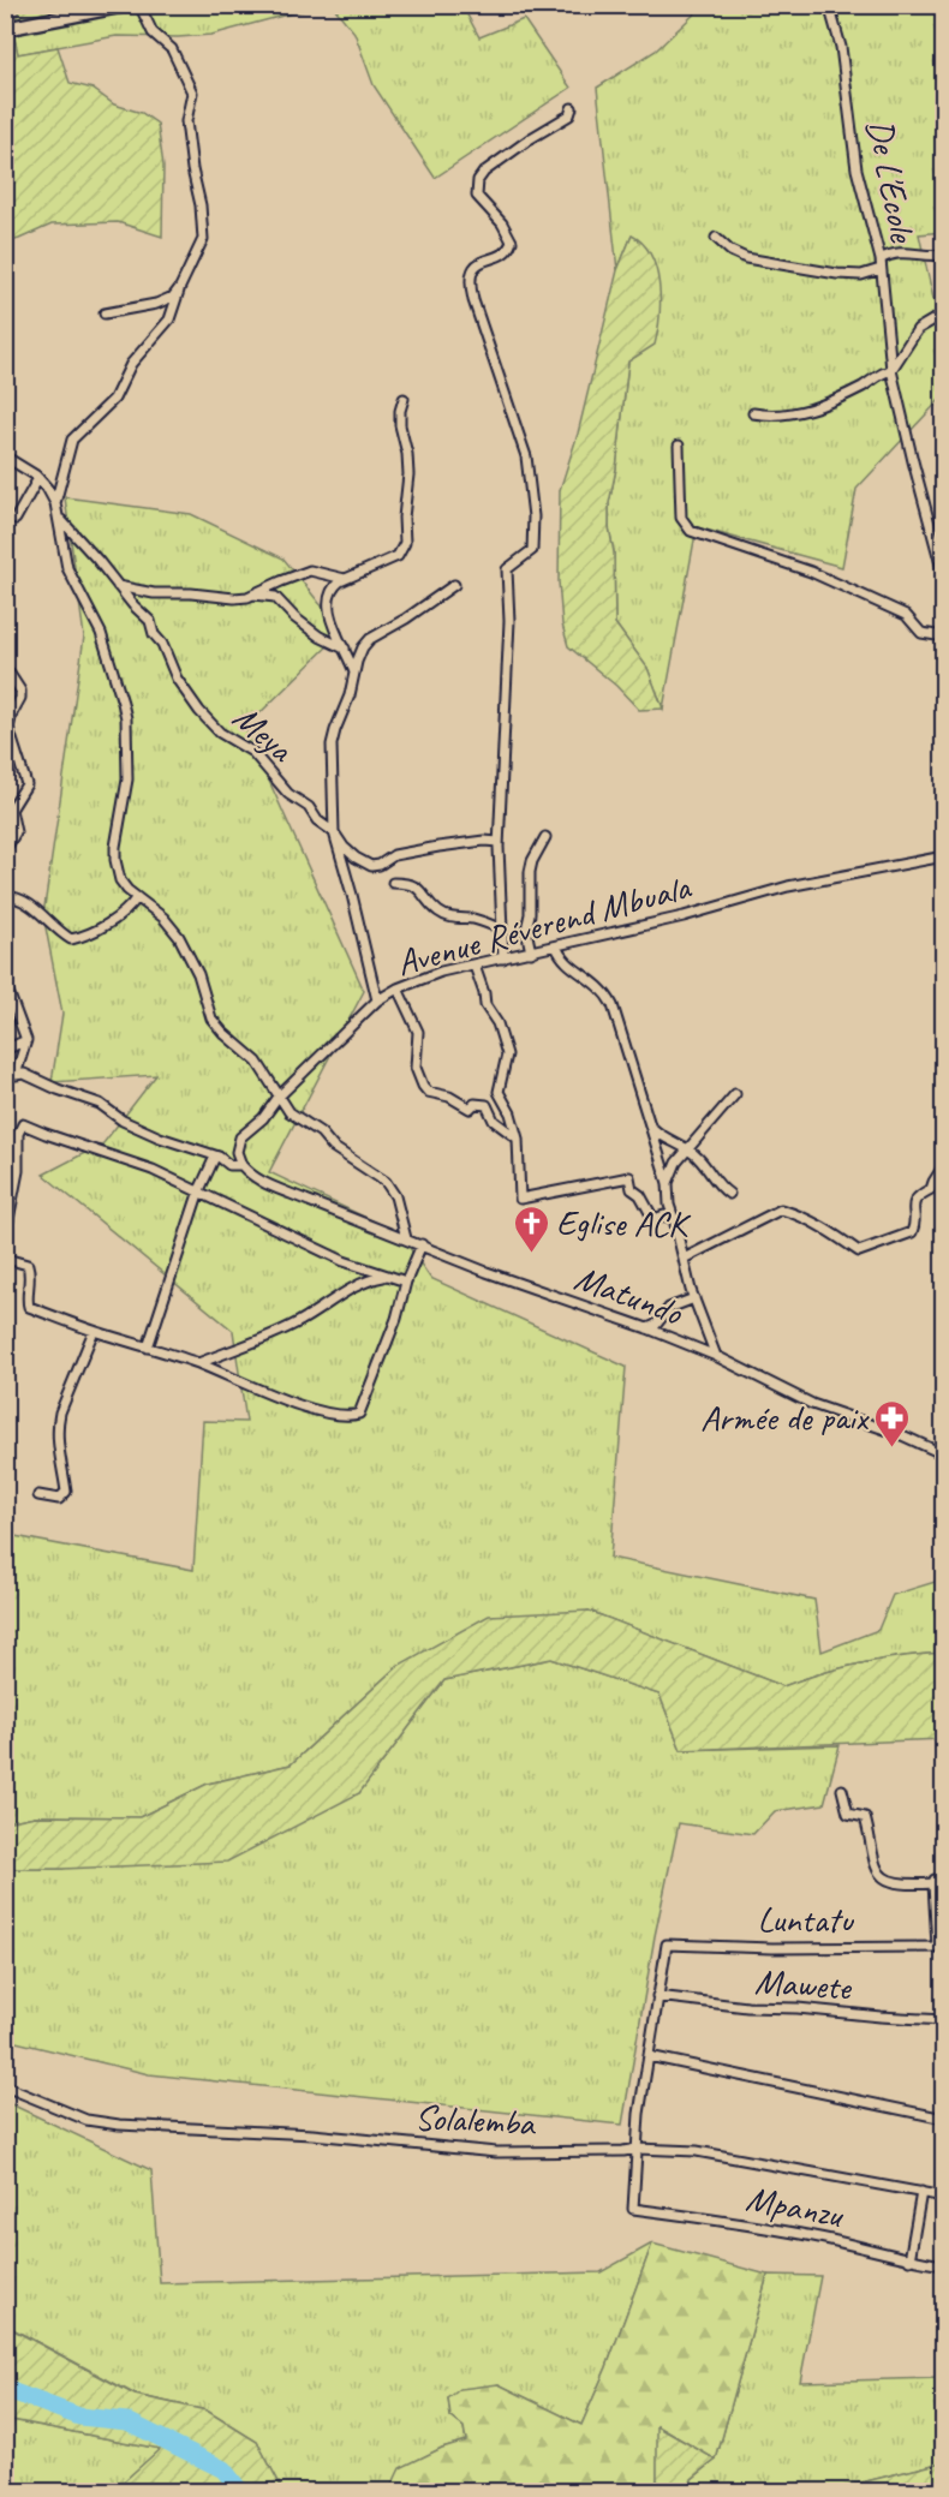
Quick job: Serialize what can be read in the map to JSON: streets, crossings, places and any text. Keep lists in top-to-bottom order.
{
  "streets": {
    "street": [
      "De L'Ecole",
      "Meya",
      "Avenue Réverend Mbuala",
      "Matundo",
      "Luntatu",
      "Mawete",
      "Solalemba",
      "Mpanzu"
    ]
  },
  "crossings": [
    ["Avenue Réverend Mbuala", "Matundo"],
    ["Luntatu", "Mawete"],
    ["Solalemba", "Mpanzu"]
  ],
  "places": {
    "church": ["Eglise ACK"],
    "pharmacy": ["Armée de paix"]
  }
}
